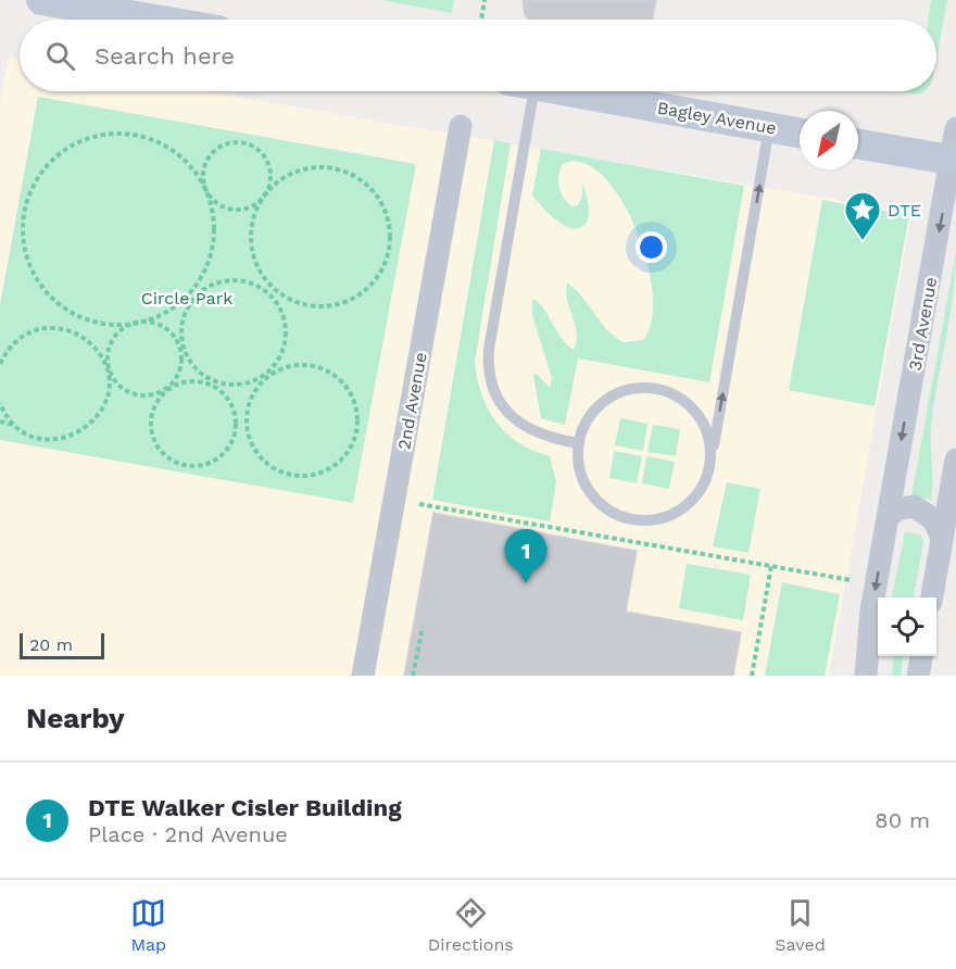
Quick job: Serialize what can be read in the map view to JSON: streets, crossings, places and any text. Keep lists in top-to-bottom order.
{
  "streets": {
    "street": ["Bagley Avenue", "3rd Avenue", "2nd Avenue"]
  },
  "parks": ["Circle Park"],
  "places": {
    "place": ["DTE"]
  },
  "scale_bar": "20 m",
  "north": "bottom left",
  "page": {
    "search": "Search here",
    "pins": "1",
    "scale": "20 m",
    "heading": "Nearby",
    "list": [
      {
        "mark": "1",
        "name": "DTE Walker Cisler Building",
        "note": "Place · 2nd Avenue",
        "value": "80 m"
      }
    ],
    "nav": ["Map", "Directions", "Saved"]
  }
}
